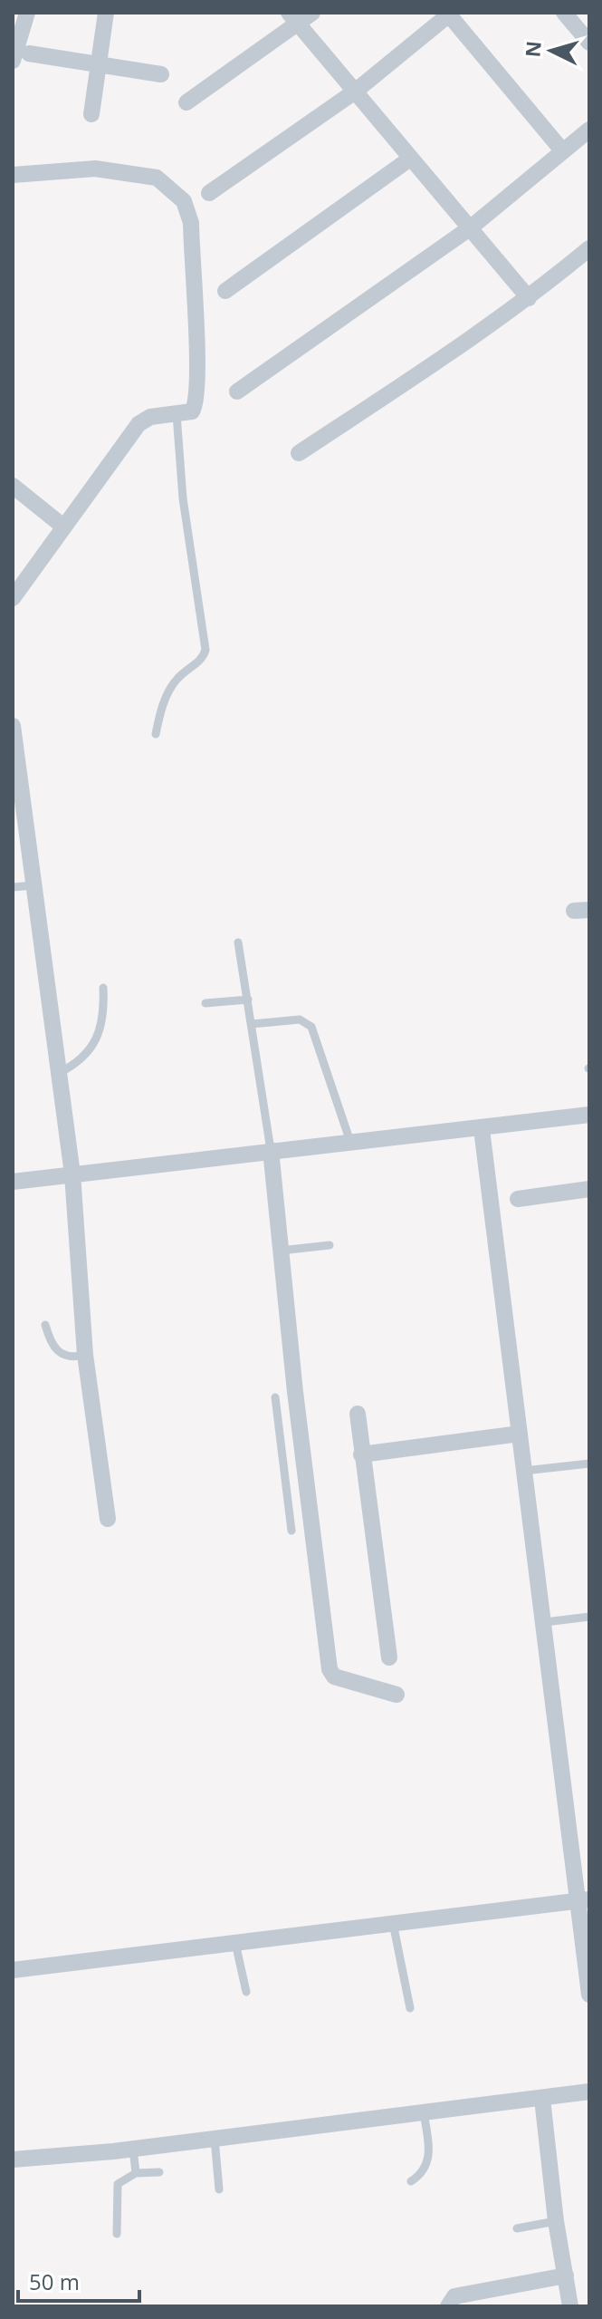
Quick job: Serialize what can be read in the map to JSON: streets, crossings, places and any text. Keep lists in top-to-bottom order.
{
  "scale_bar": "50 m",
  "north": "left"
}
